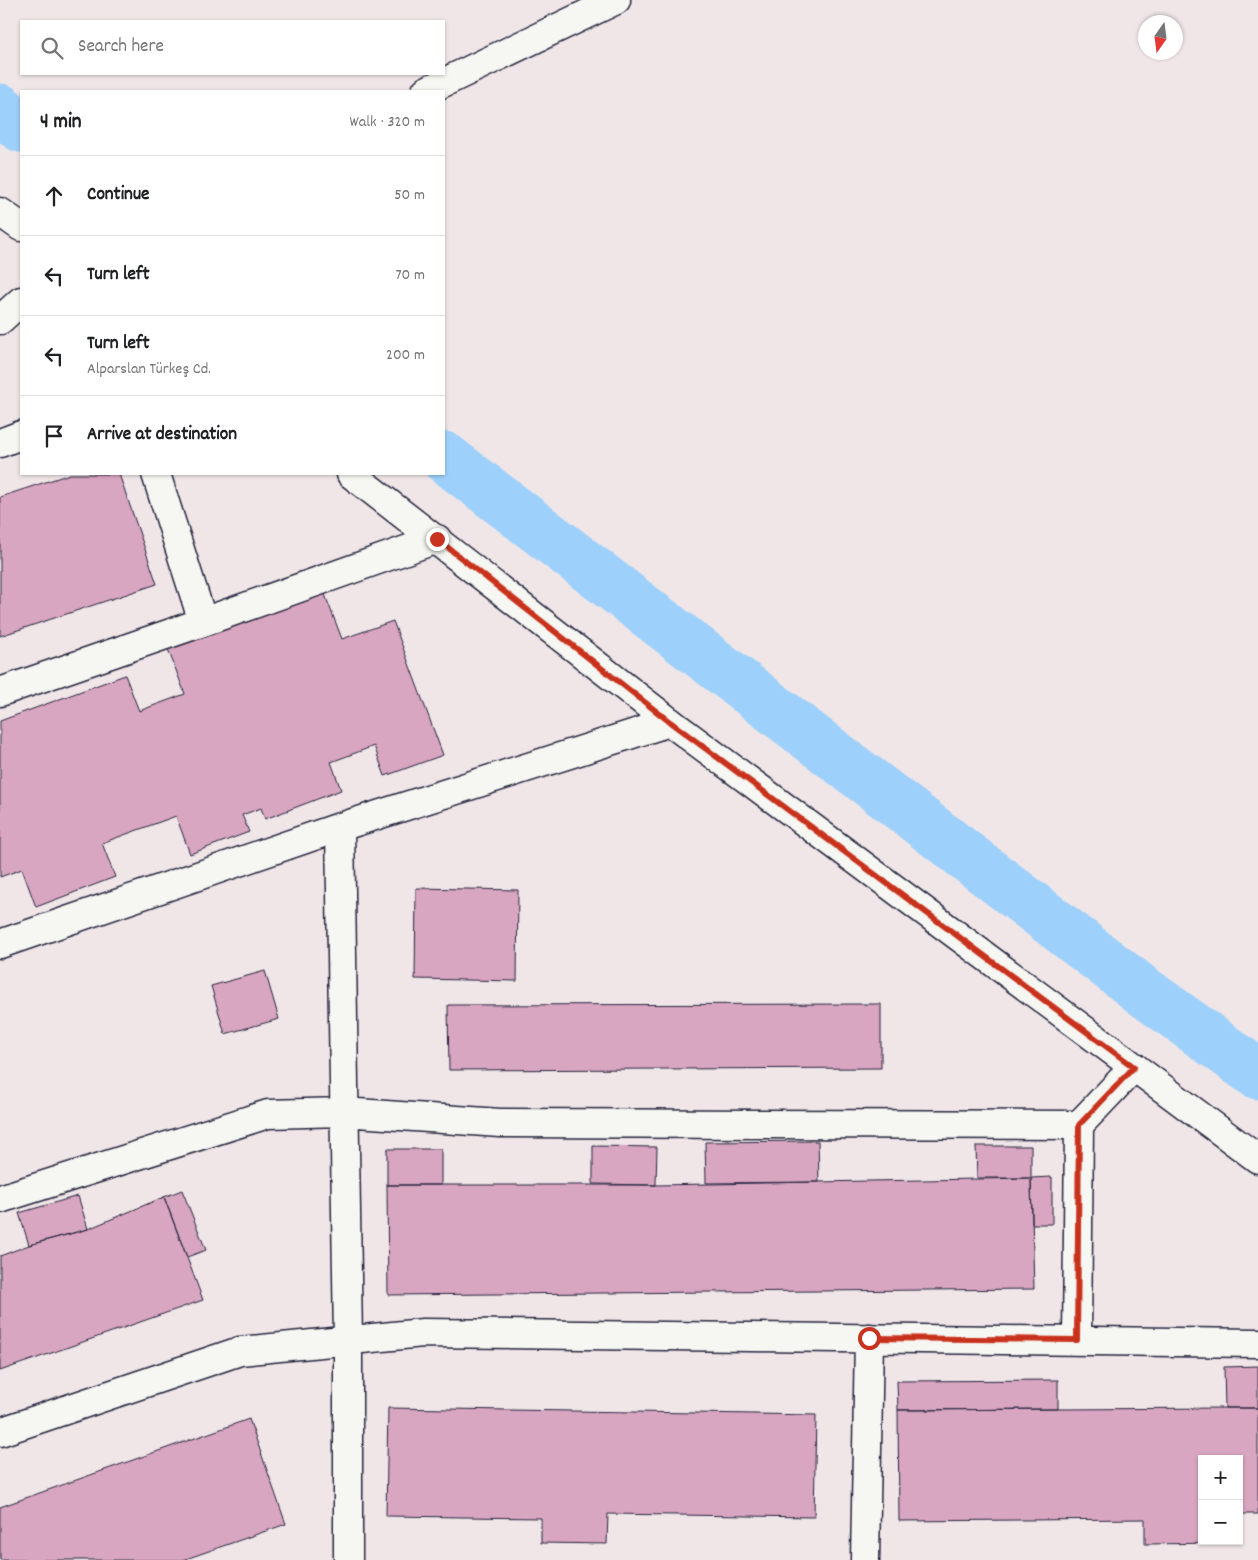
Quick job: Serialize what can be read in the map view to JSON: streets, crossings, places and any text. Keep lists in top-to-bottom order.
{
  "north": "bottom",
  "page": {
    "search": "Search here",
    "heading": ["4 min", "Walk · 320 m"],
    "list": [
      ["Continue", "50 m"],
      ["Turn left", "70 m"],
      ["Turn left", "Alparslan Türkeş Cd.", "200 m"],
      "Arrive at destination"
    ],
    "map_buttons": ["+", "−"]
  }
}
